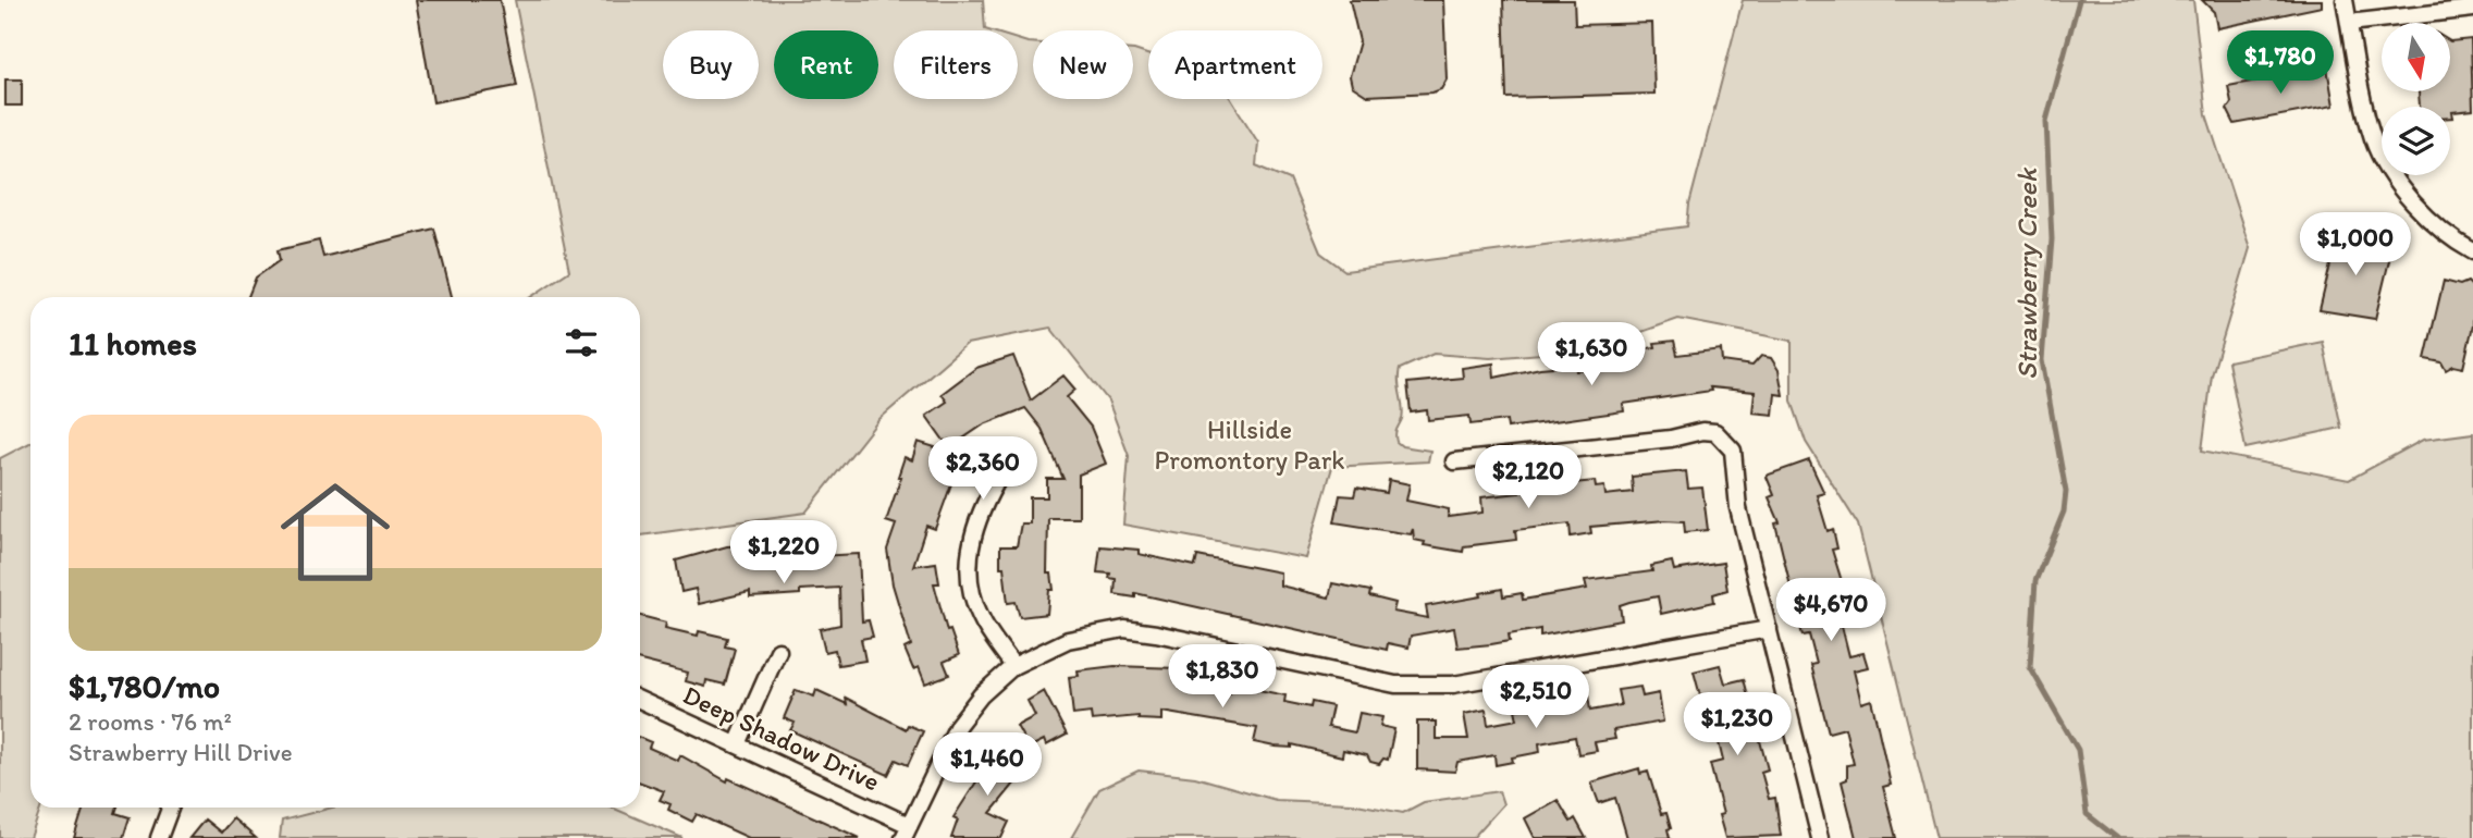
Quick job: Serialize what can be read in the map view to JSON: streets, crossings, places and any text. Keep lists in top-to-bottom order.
{
  "streets": {
    "street": ["Deep Shadow Drive"]
  },
  "water": ["Strawberry Creek"],
  "parks": ["Hillside Promontory Park"],
  "north": "bottom",
  "page": {
    "price": [
      "$1,780",
      "$1,000",
      "$1,630",
      "$2,360",
      "$2,120",
      "$1,220",
      "$4,670",
      "$1,830",
      "$2,510",
      "$1,230",
      "$1,460"
    ],
    "chip": [
      "Buy",
      "Rent",
      "Filters",
      "New",
      "Apartment"
    ],
    "heading": "11 homes",
    "list": [
      {
        "name": "$1,780/mo",
        "note": "2 rooms · 76 m² · Strawberry Hill Drive"
      }
    ]
  }
}
